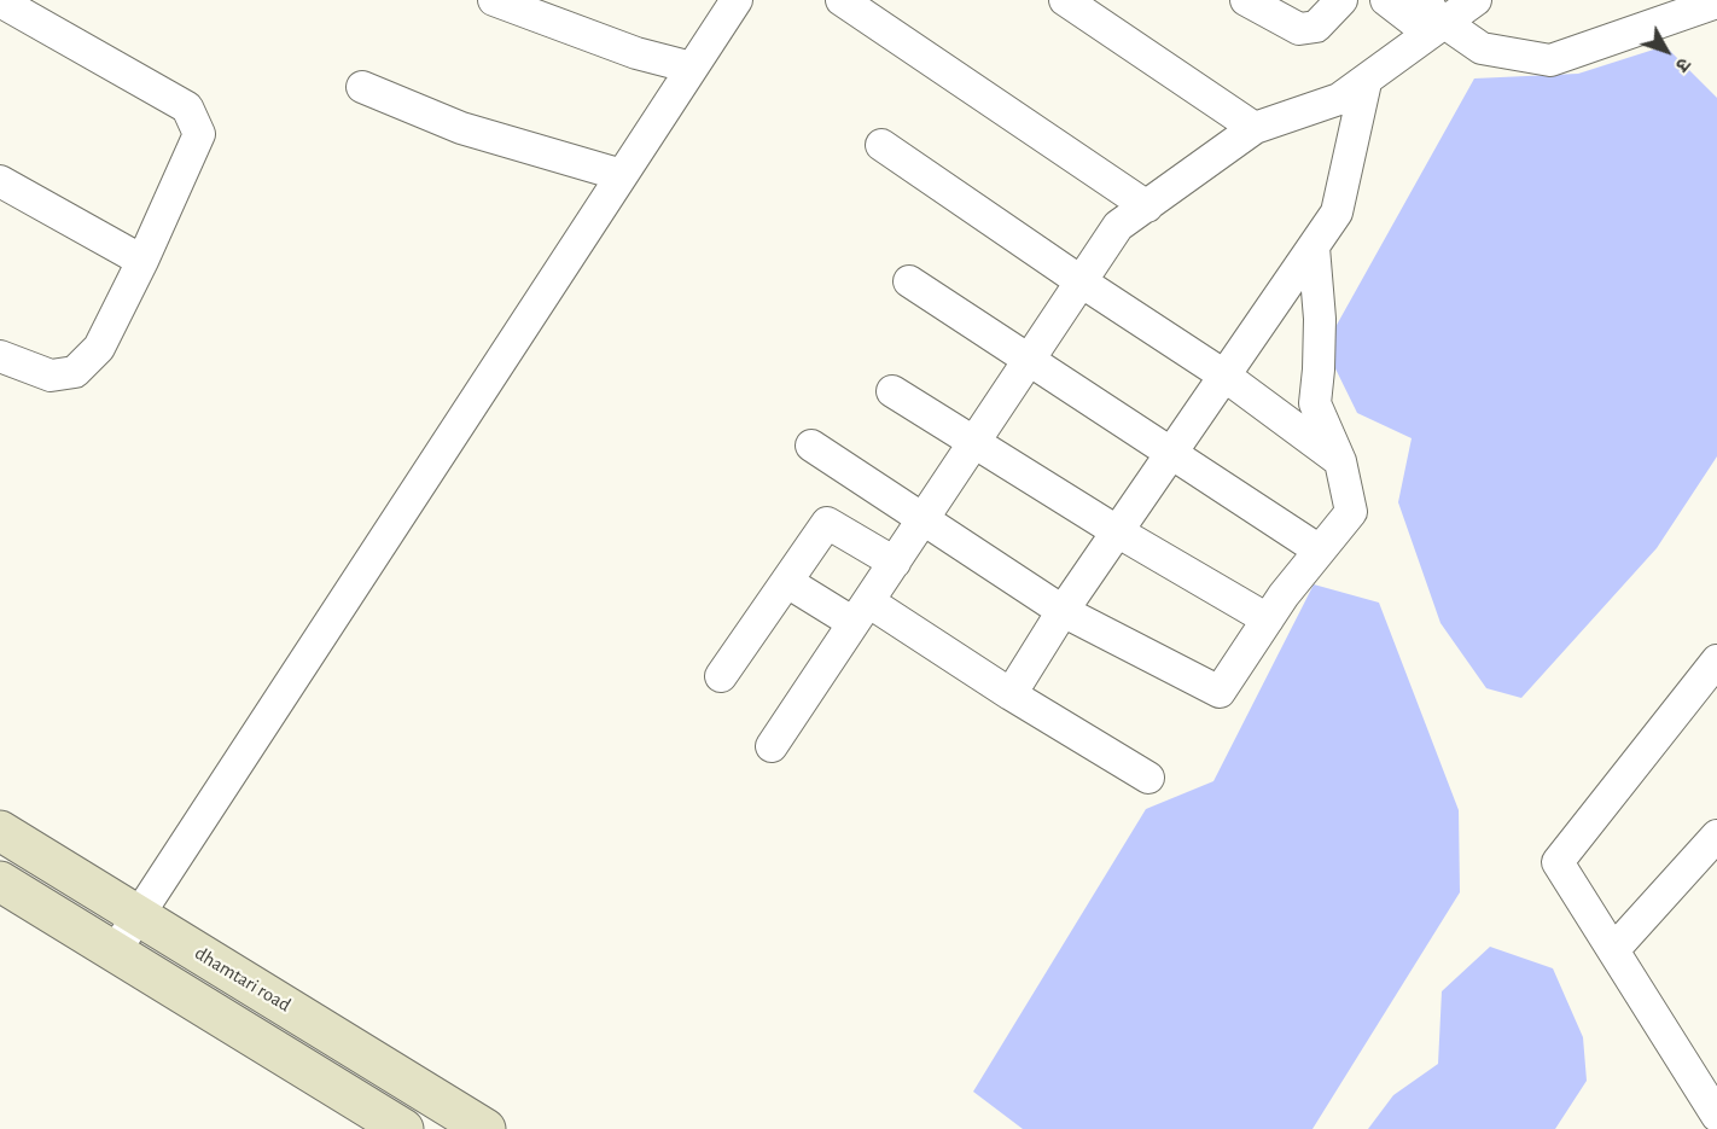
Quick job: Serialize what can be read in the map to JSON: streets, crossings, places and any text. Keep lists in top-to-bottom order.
{
  "streets": {
    "main road": ["dhamtari road"]
  },
  "north": "bottom right"
}
